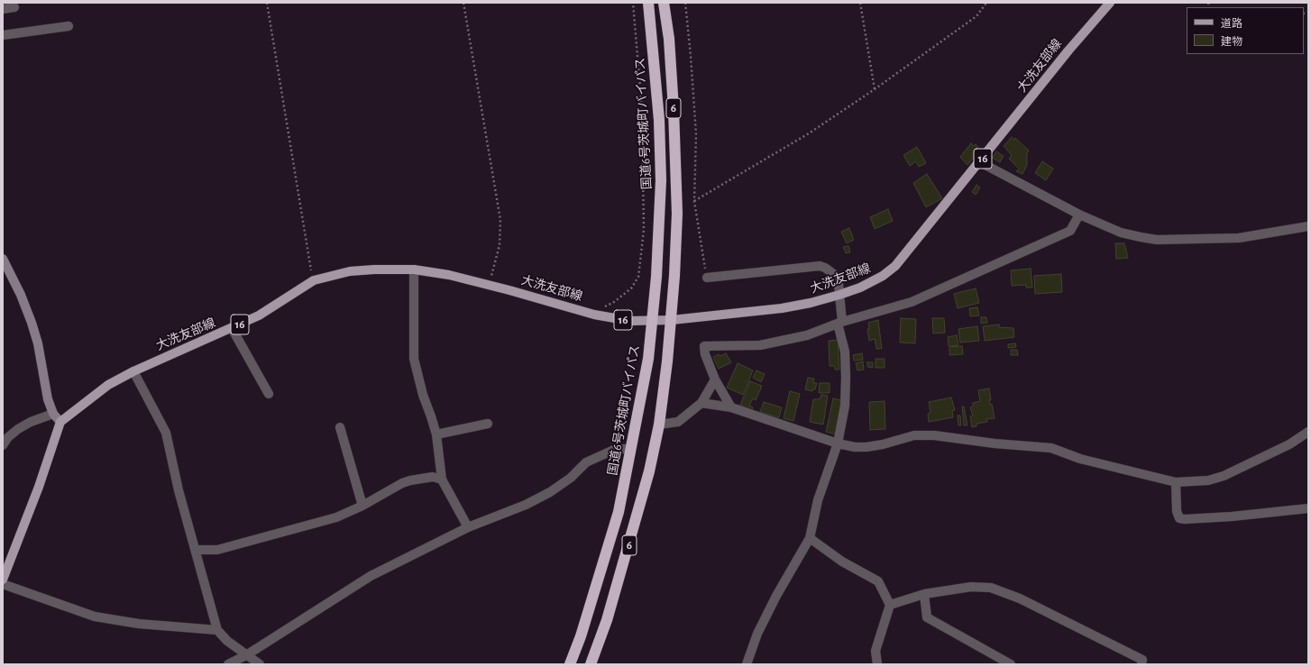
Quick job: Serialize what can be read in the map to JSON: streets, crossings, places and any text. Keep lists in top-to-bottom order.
{
  "streets": {
    "highway": ["6", "国道6号茨城町バイパス"],
    "main road": ["大洗友部線", "16"]
  },
  "crossings": [
    ["大洗友部線", "6"],
    ["大洗友部線", "国道6号茨城町バイパス"]
  ],
  "legend": ["道路", "建物"]
}
